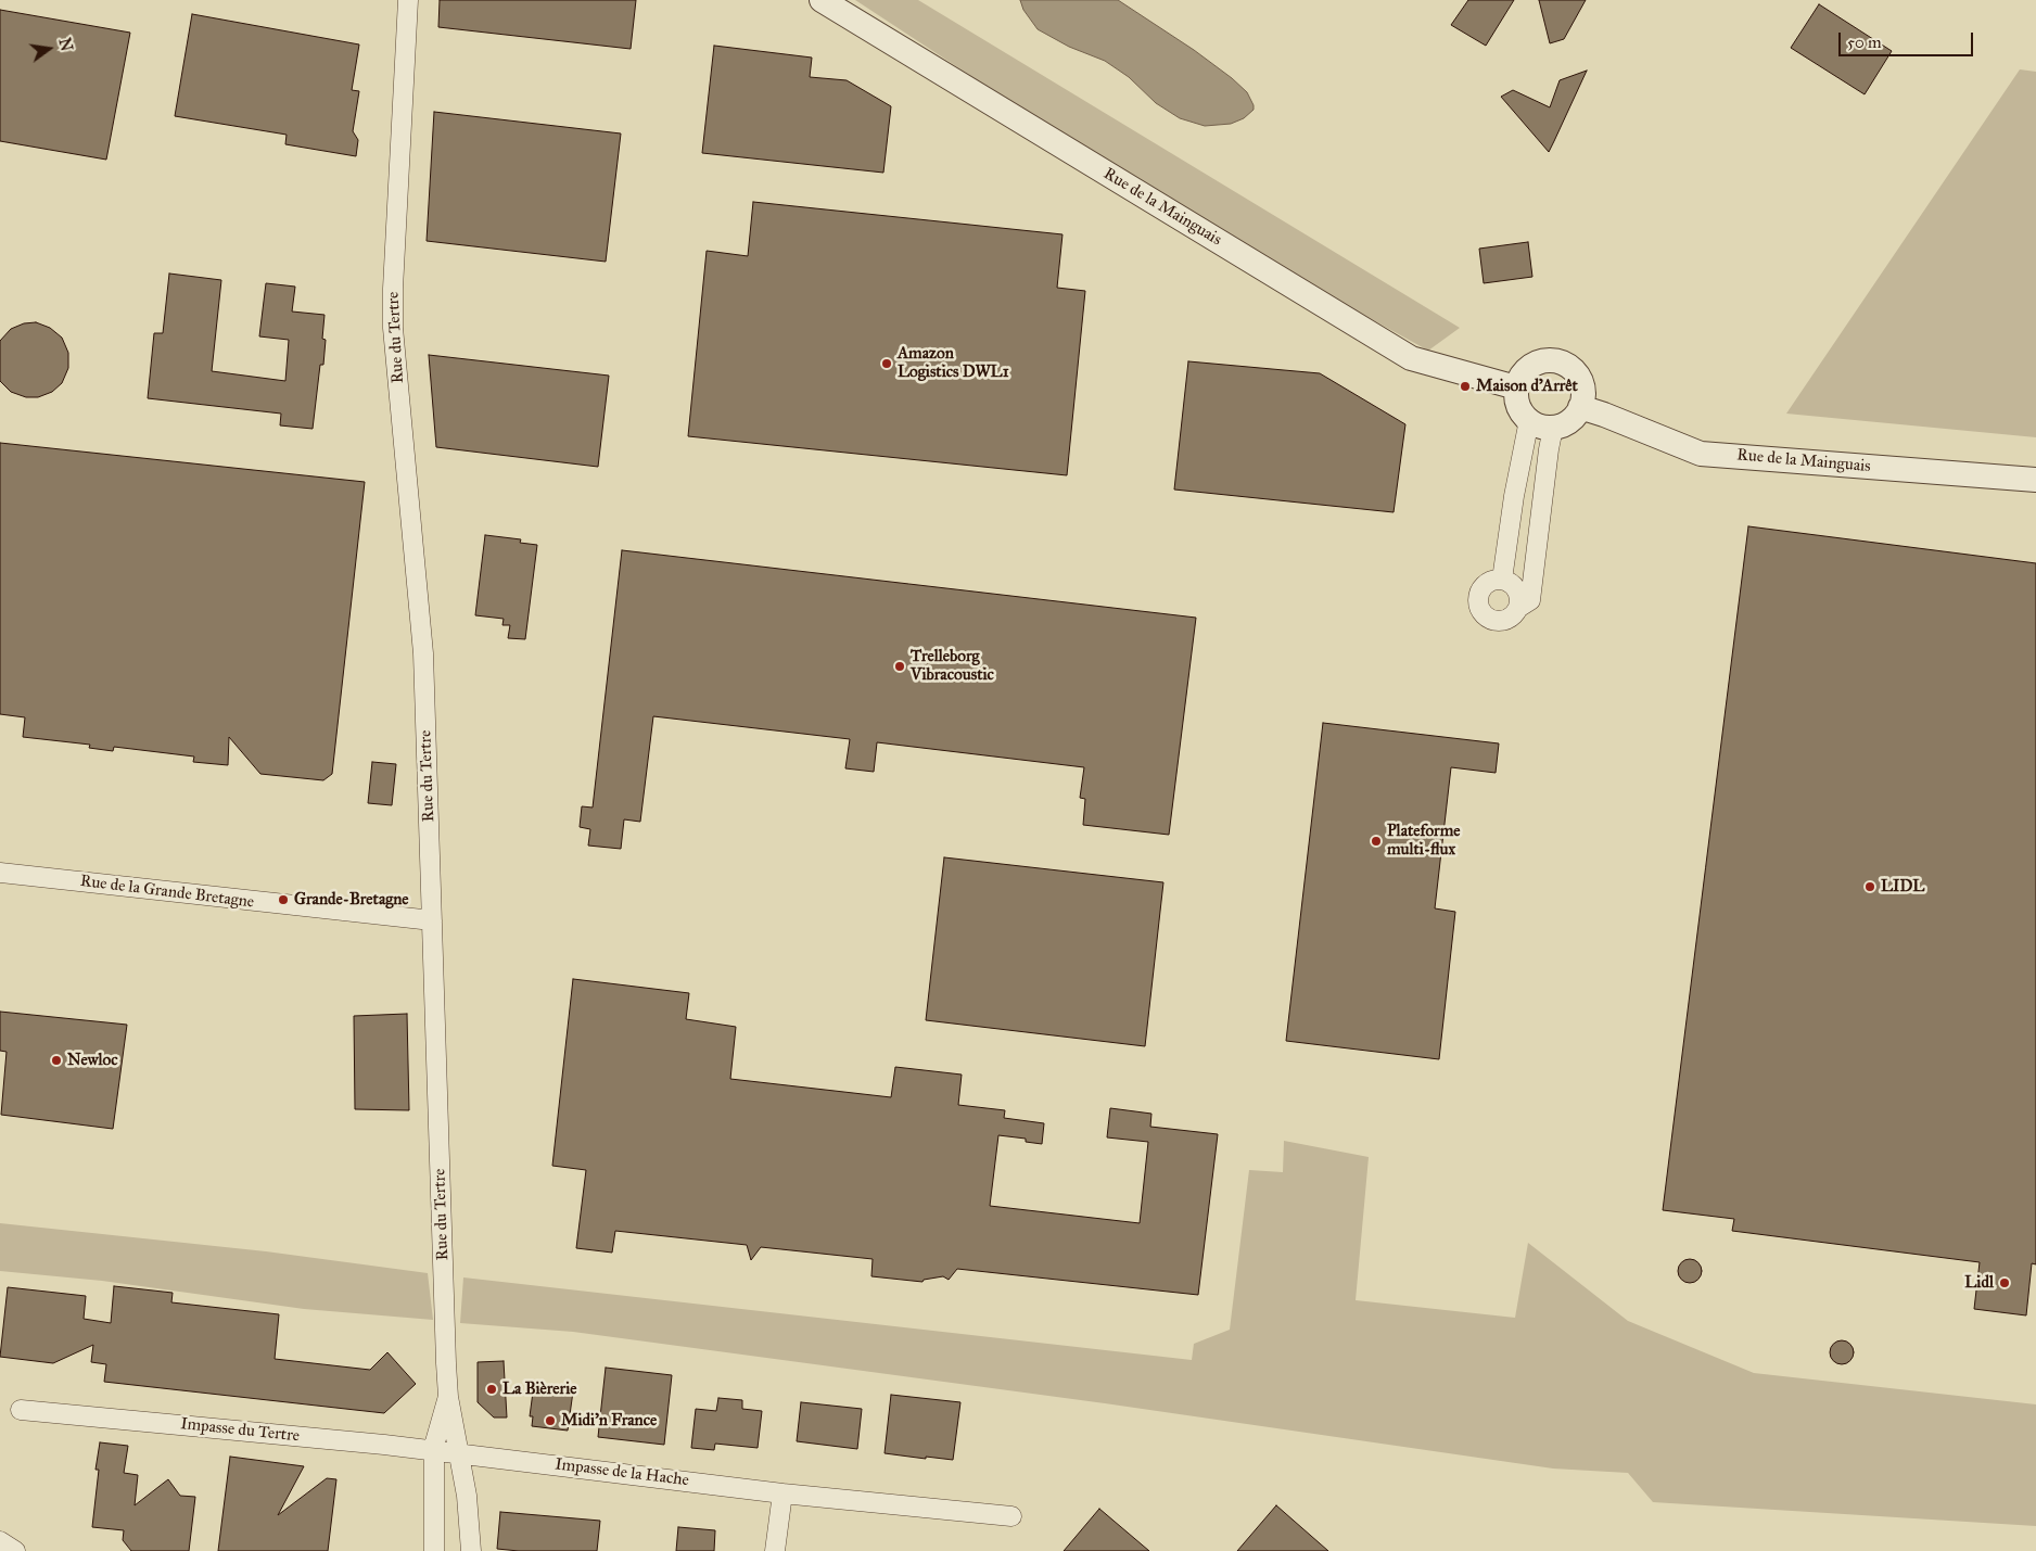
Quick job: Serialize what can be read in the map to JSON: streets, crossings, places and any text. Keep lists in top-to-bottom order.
{
  "streets": {
    "street": [
      "Rue de la Mainguais",
      "Rue du Tertre",
      "Rue de la Grande Bretagne",
      "Impasse du Tertre",
      "Impasse de la Hache"
    ]
  },
  "crossings": [
    ["Rue du Tertre", "Rue de la Grande Bretagne"],
    ["Rue du Tertre", "Impasse du Tertre"],
    ["Rue du Tertre", "Impasse de la Hache"],
    ["Impasse du Tertre", "Impasse de la Hache"]
  ],
  "places": [
    "Amazon Logistics DWL1",
    "Maison d'Arrêt",
    "Trelleborg Vibracoustic",
    "Plateforme multi-flux",
    "LIDL",
    "Grande-Bretagne",
    "Newloc",
    "Lidl",
    "La Bièrerie",
    "Midi'n France"
  ],
  "scale_bar": "50 m",
  "north": "right"
}
